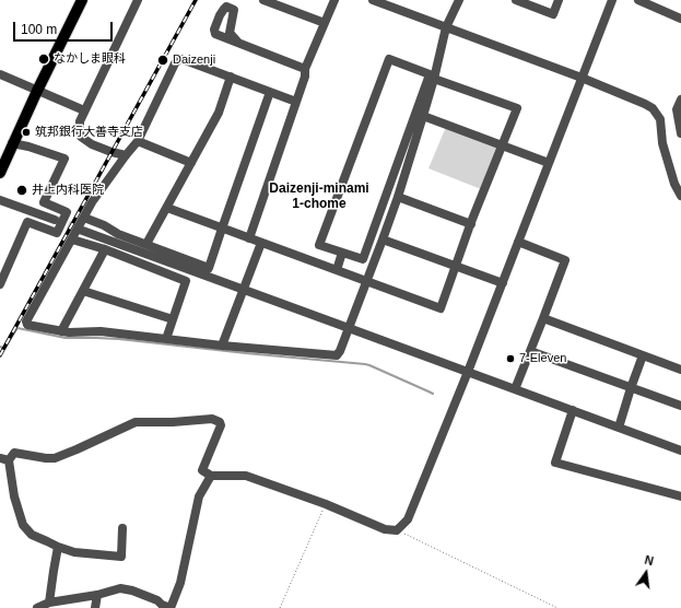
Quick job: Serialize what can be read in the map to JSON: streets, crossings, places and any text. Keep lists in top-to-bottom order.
{
  "districts": ["Daizenji-minami 1-chome"],
  "places": [
    "なかしま眼科",
    "Daizenji",
    "筑邦銀行大善寺支店",
    "井上内科医院",
    "7-Eleven"
  ],
  "scale_bar": "100 m",
  "north": "top"
}
